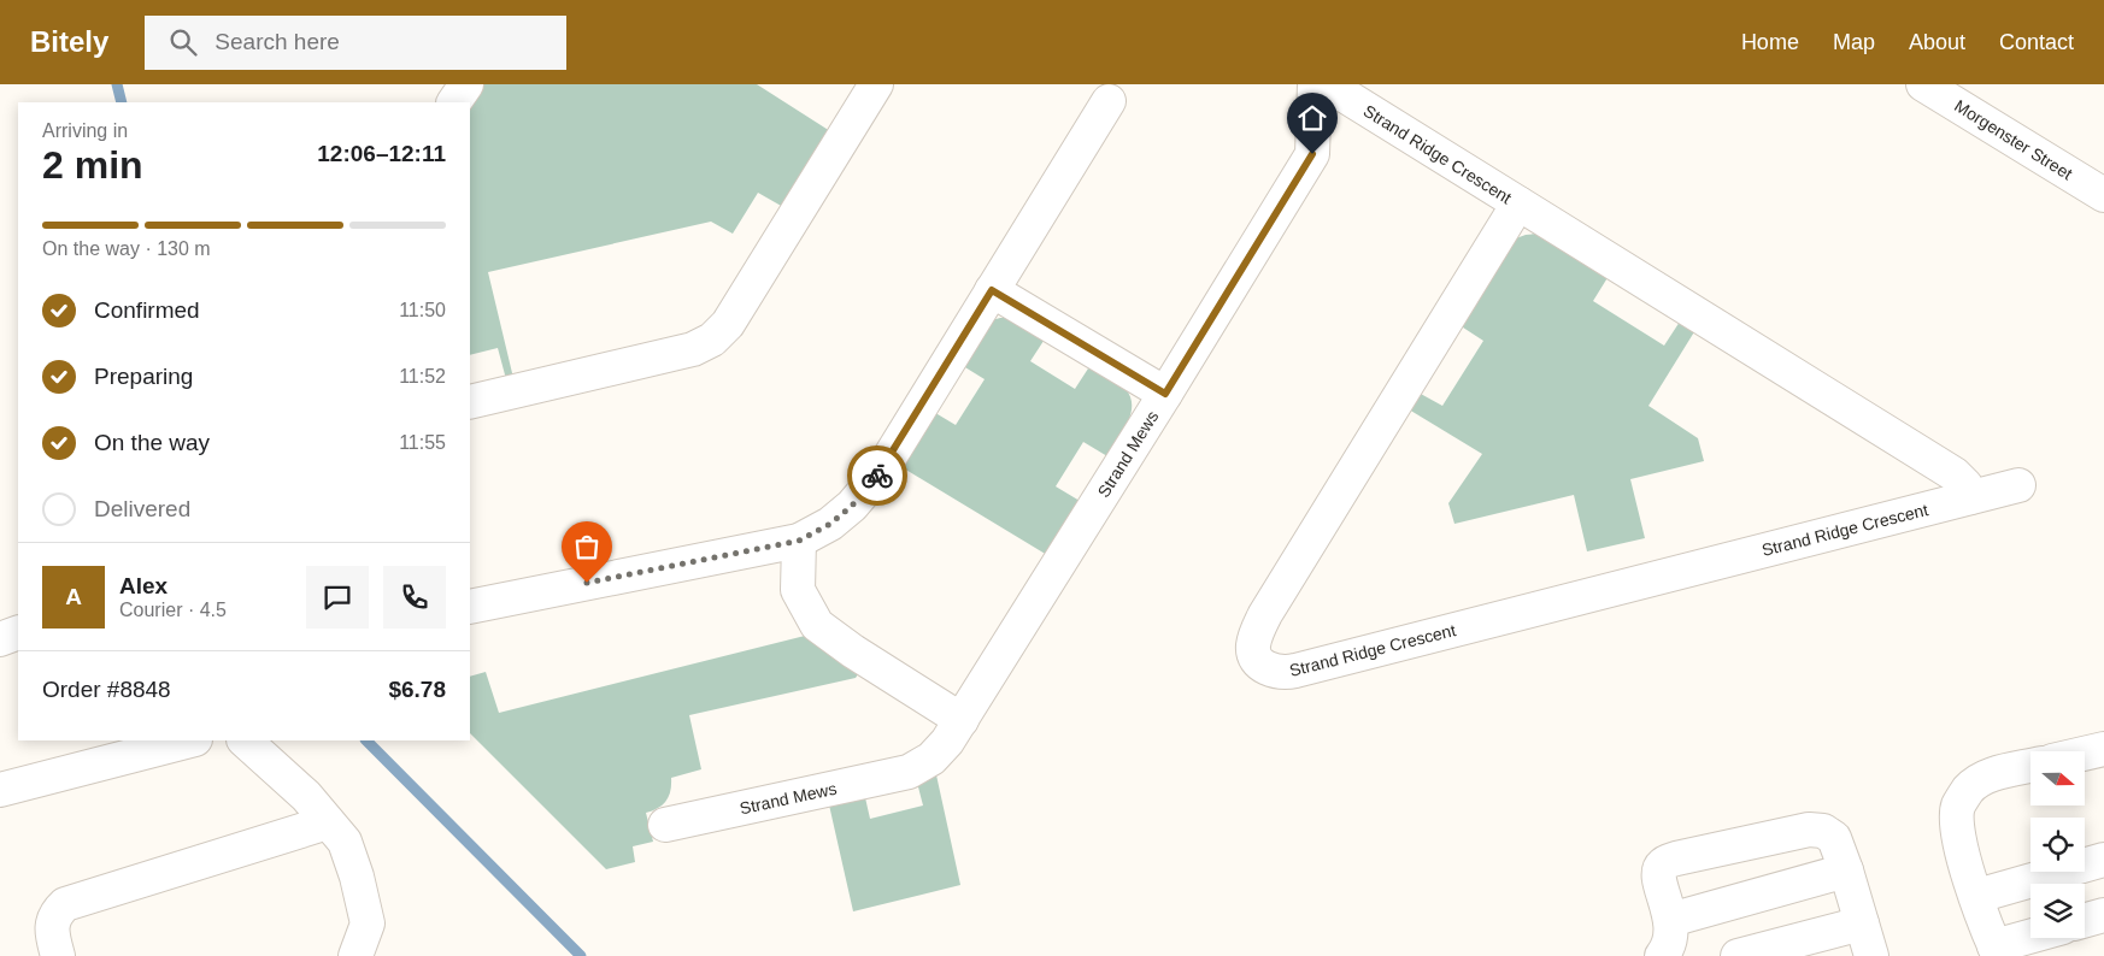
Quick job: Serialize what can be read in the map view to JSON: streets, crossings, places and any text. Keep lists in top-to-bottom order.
{
  "streets": {
    "street": ["Morgenster Street", "Strand Ridge Crescent", "Strand Mews"]
  },
  "north": "right",
  "page": {
    "header": "Bitely",
    "search": "Search here",
    "nav": [
      "Home",
      "Map",
      "About",
      "Contact"
    ],
    "heading": ["2 min", "Arriving in", "12:06–12:11"],
    "panel": [
      "Alex",
      "Courier · 4.5",
      "Order #8848",
      "$6.78"
    ],
    "bar": "On the way · 130 m",
    "list": [
      ["Confirmed", "11:50"],
      ["Preparing", "11:52"],
      ["On the way", "11:55"],
      "Delivered"
    ],
    "round": "A"
  }
}
